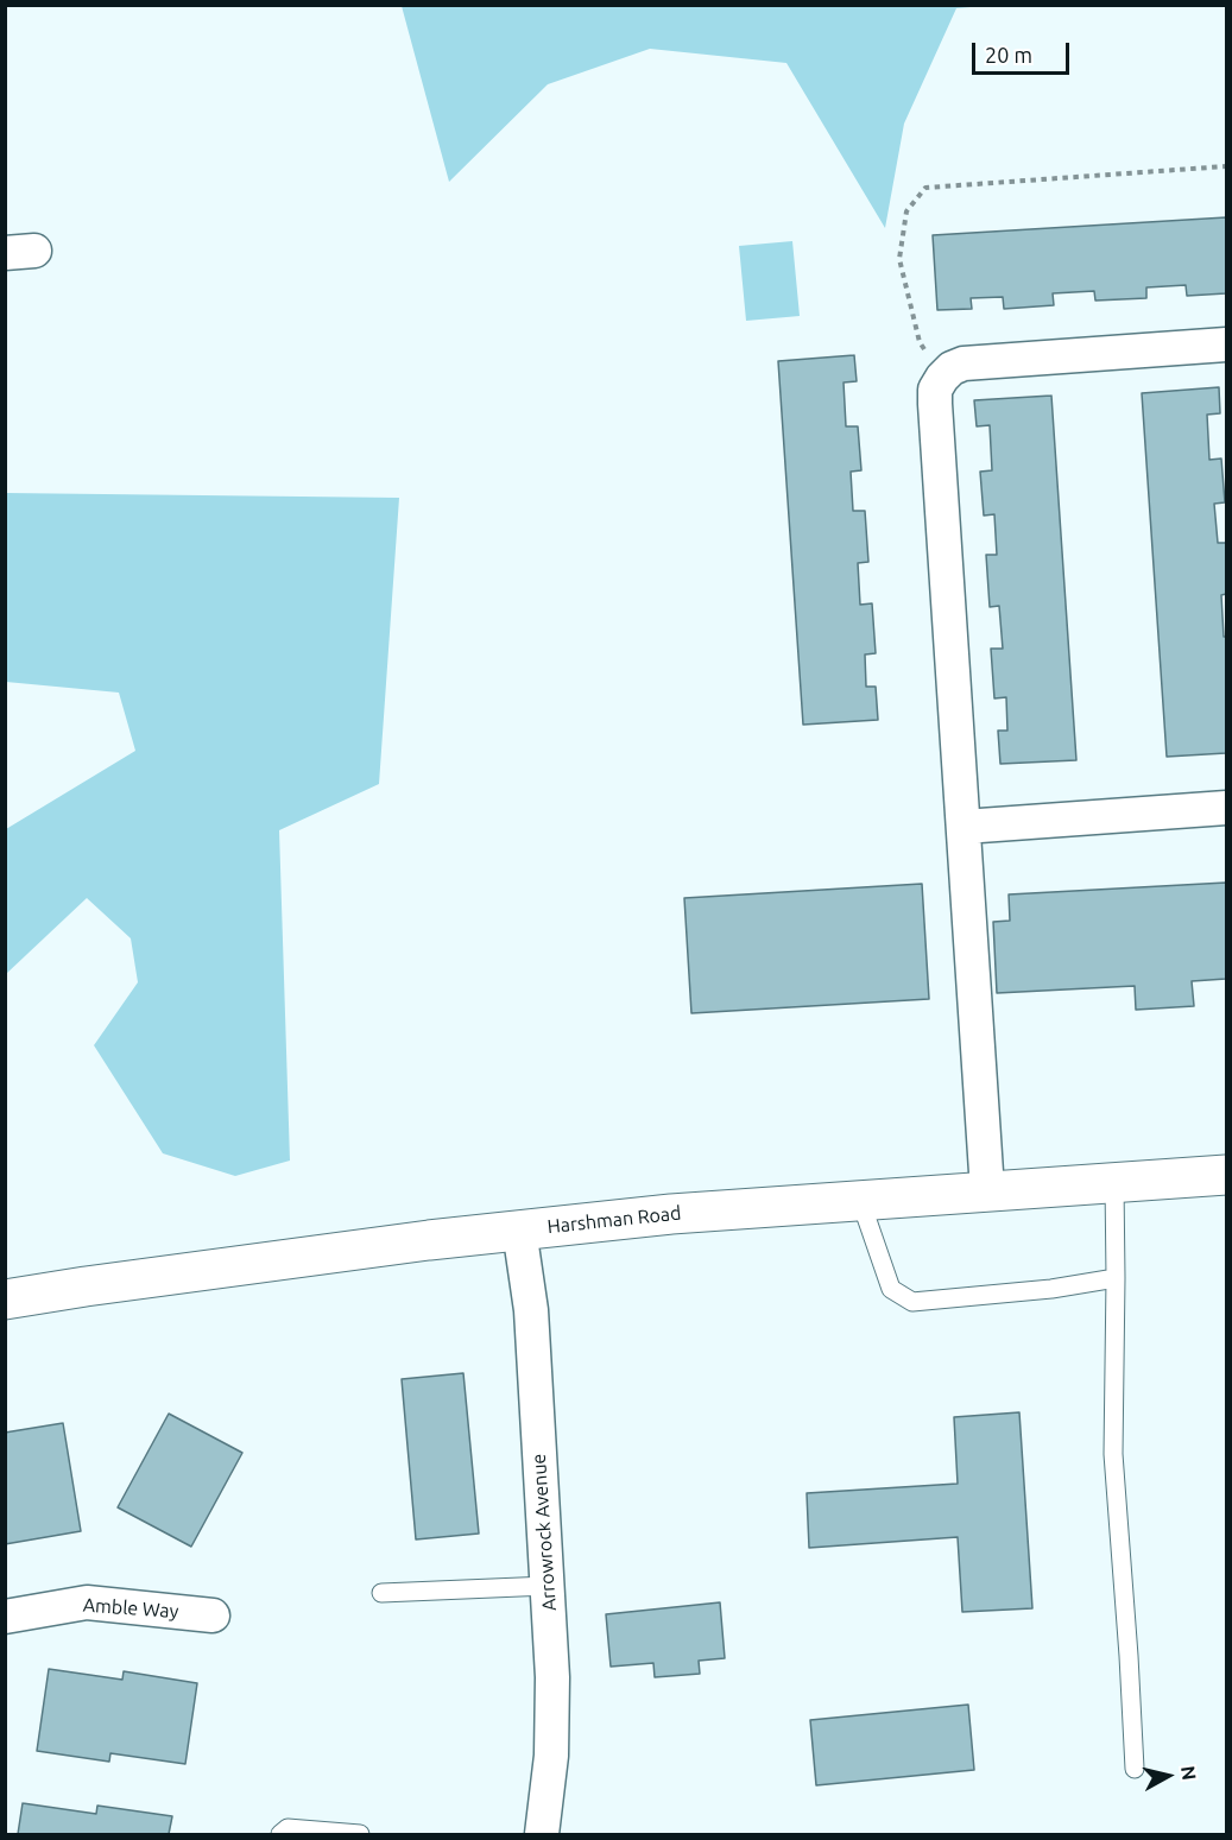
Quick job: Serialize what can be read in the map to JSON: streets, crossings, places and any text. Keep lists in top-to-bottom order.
{
  "streets": {
    "main road": ["Harshman Road"],
    "street": ["Arrowrock Avenue", "Amble Way"]
  },
  "crossings": [
    ["Harshman Road", "Arrowrock Avenue"]
  ],
  "scale_bar": "20 m",
  "north": "right"
}
